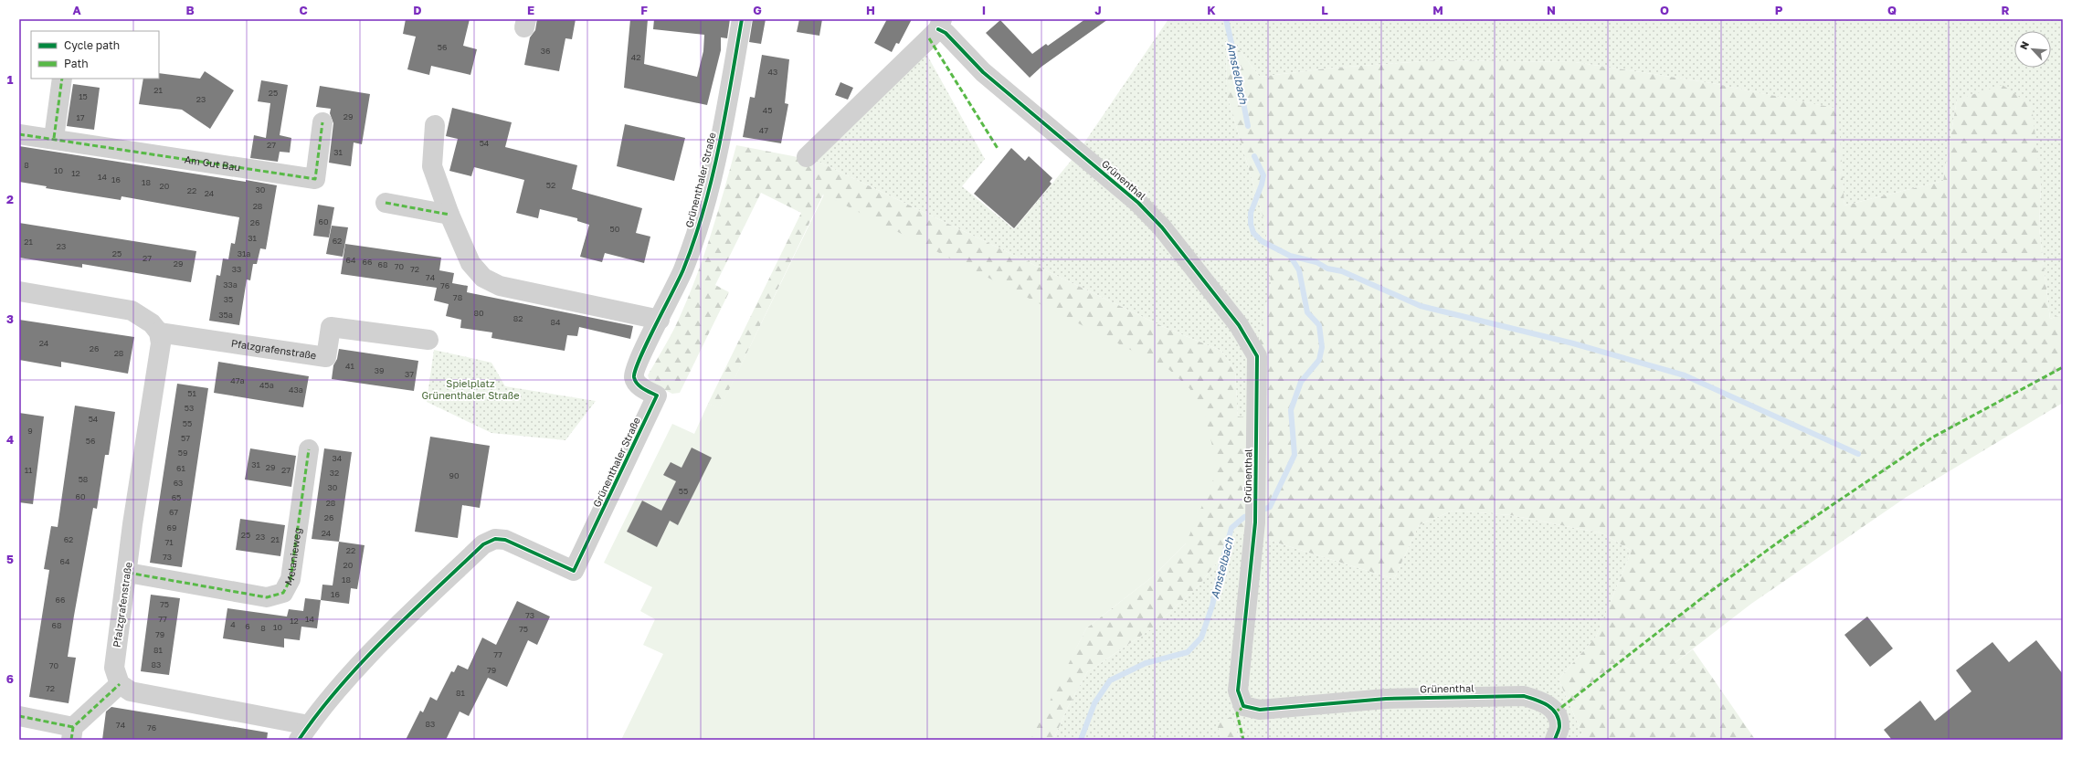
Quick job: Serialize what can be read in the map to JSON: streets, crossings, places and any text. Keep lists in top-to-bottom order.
{
  "streets": {
    "street": [
      "Am Gut Bau",
      "Grünenthaler Straße",
      "Grünenthal",
      "Pfalzgrafenstraße",
      "Melanieweg"
    ]
  },
  "crossings": [
    ["Pfalzgrafenstraße", "Melanieweg"]
  ],
  "water": ["Amstelbach"],
  "parks": ["Spielplatz Grünenthaler Straße"],
  "house_numbers": [
    "56",
    "36",
    "42",
    "43",
    "21",
    "25",
    "15",
    "23",
    "45",
    "29",
    "17",
    "47",
    "54",
    "27",
    "31",
    "8",
    "10",
    "12",
    "14",
    "16",
    "18",
    "52",
    "20",
    "30",
    "22",
    "24",
    "28",
    "60",
    "26",
    "50",
    "31",
    "62",
    "21",
    "23",
    "25",
    "31a",
    "27",
    "64",
    "66",
    "29",
    "68",
    "70",
    "33",
    "72",
    "74",
    "33a",
    "76",
    "78",
    "35",
    "80",
    "35a",
    "82",
    "84",
    "24",
    "26",
    "28",
    "41",
    "39",
    "37",
    "47a",
    "45a",
    "43a",
    "51",
    "53",
    "54",
    "55",
    "9",
    "57",
    "56",
    "59",
    "34",
    "31",
    "29",
    "61",
    "11",
    "27",
    "32",
    "90",
    "58",
    "63",
    "30",
    "55",
    "60",
    "65",
    "28",
    "67",
    "26",
    "69",
    "24",
    "25",
    "23",
    "62",
    "21",
    "71",
    "22",
    "73",
    "64",
    "20",
    "18",
    "16",
    "66",
    "75",
    "73",
    "77",
    "14",
    "12",
    "4",
    "68",
    "6",
    "10",
    "8",
    "75",
    "79",
    "81",
    "77",
    "83",
    "70",
    "79",
    "72",
    "81",
    "83",
    "74",
    "76"
  ],
  "legend": ["Cycle path", "Path"],
  "north": "top left",
  "grid": {
    "columns": [
      "A",
      "B",
      "C",
      "D",
      "E",
      "F",
      "G",
      "H",
      "I",
      "J",
      "K",
      "L",
      "M",
      "N",
      "O",
      "P",
      "Q",
      "R"
    ],
    "rows": [
      "1",
      "2",
      "3",
      "4",
      "5",
      "6"
    ]
  }
}
